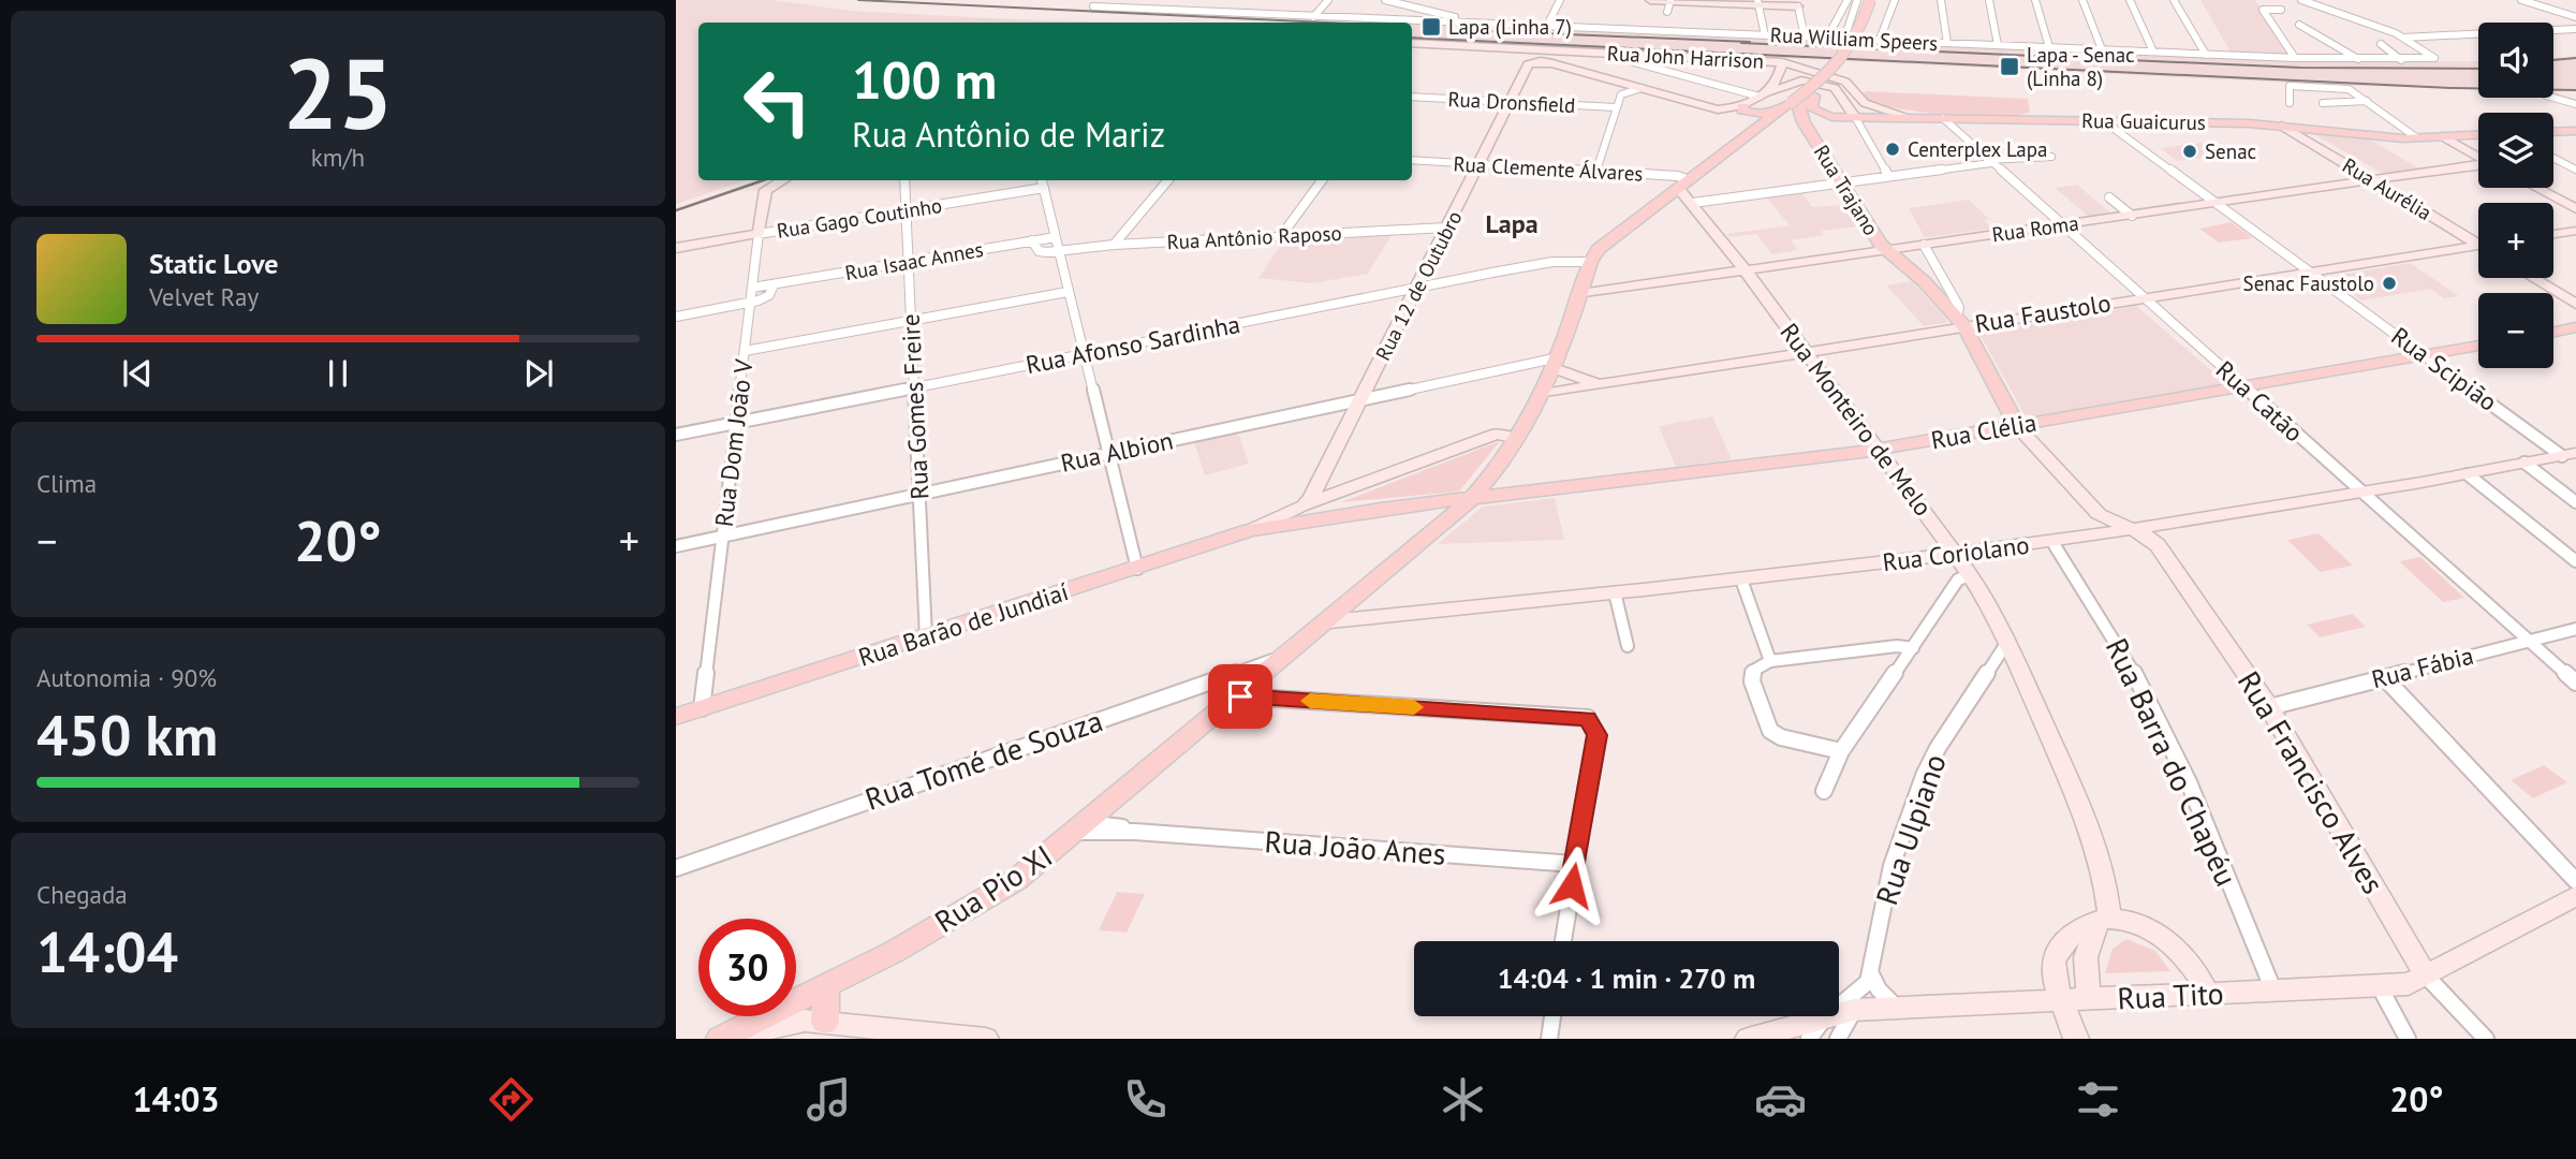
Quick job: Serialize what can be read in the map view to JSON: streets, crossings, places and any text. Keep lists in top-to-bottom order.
{
  "streets": {
    "main road": [
      "Rua Guaicurus",
      "Rua Trajano",
      "Rua Clélia",
      "Rua Barão de Jundiaí",
      "Rua Pio XI"
    ],
    "street": [
      "Rua William Speers",
      "Rua John Harrison",
      "Rua Dronsfield",
      "Rua Clemente Álvares",
      "Rua Aurélia",
      "Rua Gago Coutinho",
      "Rua Roma",
      "Rua Antônio Raposo",
      "Rua Isaac Annes",
      "Rua 12 de Outubro",
      "Rua Faustolo",
      "Rua Afonso Sardinha",
      "Rua Scipião",
      "Rua Catão",
      "Rua Gomes Freire",
      "Rua Monteiro de Melo",
      "Rua Dom João V",
      "Rua Albion",
      "Rua Coriolano",
      "Rua Fábia",
      "Rua Tomé de Souza",
      "Rua Barra do Chapéu",
      "Rua Francisco Alves",
      "Rua Ulpiano",
      "Rua João Anes",
      "Rua Tito"
    ]
  },
  "crossings": [
    ["Rua John Harrison", "Rua Guaicurus"],
    ["Rua Dronsfield", "Rua 12 de Outubro"],
    ["Rua Guaicurus", "Rua Aurélia"],
    ["Rua Guaicurus", "Rua Catão"],
    ["Rua Clemente Álvares", "Rua 12 de Outubro"],
    ["Rua Clemente Álvares", "Rua Monteiro de Melo"],
    ["Rua Aurélia", "Rua Roma"],
    ["Rua Trajano", "Rua Roma"],
    ["Rua Trajano", "Rua Faustolo"],
    ["Rua Trajano", "Rua Clélia"],
    ["Rua Trajano", "Rua Francisco Alves"],
    ["Rua Gago Coutinho", "Rua Gomes Freire"],
    ["Rua Gago Coutinho", "Rua Dom João V"],
    ["Rua Roma", "Rua Catão"],
    ["Rua Roma", "Rua Monteiro de Melo"],
    ["Rua Roma", "Rua Pio XI"],
    ["Rua Antônio Raposo", "Rua 12 de Outubro"],
    ["Rua Isaac Annes", "Rua Gomes Freire"],
    ["Rua Isaac Annes", "Rua Dom João V"],
    ["Rua 12 de Outubro", "Rua Afonso Sardinha"],
    ["Rua 12 de Outubro", "Rua Albion"],
    ["Rua Faustolo", "Rua Scipião"],
    ["Rua Faustolo", "Rua Catão"],
    ["Rua Faustolo", "Rua Monteiro de Melo"],
    ["Rua Faustolo", "Rua Albion"],
    ["Rua Faustolo", "Rua Pio XI"],
    ["Rua Afonso Sardinha", "Rua Gomes Freire"],
    ["Rua Afonso Sardinha", "Rua Dom João V"],
    ["Rua Afonso Sardinha", "Rua Pio XI"],
    ["Rua Scipião", "Rua Clélia"],
    ["Rua Scipião", "Rua Coriolano"],
    ["Rua Catão", "Rua Clélia"],
    ["Rua Catão", "Rua Coriolano"],
    ["Rua Catão", "Rua Fábia"],
    ["Rua Gomes Freire", "Rua Albion"],
    ["Rua Gomes Freire", "Rua Barão de Jundiaí"],
    ["Rua Monteiro de Melo", "Rua Clélia"],
    ["Rua Monteiro de Melo", "Rua Coriolano"],
    ["Rua Monteiro de Melo", "Rua Ulpiano"],
    ["Rua Clélia", "Rua Barão de Jundiaí"],
    ["Rua Clélia", "Rua Francisco Alves"],
    ["Rua Clélia", "Rua Pio XI"],
    ["Rua Dom João V", "Rua Albion"],
    ["Rua Dom João V", "Rua Barão de Jundiaí"],
    ["Rua Albion", "Rua Pio XI"],
    ["Rua Coriolano", "Rua Barra do Chapéu"],
    ["Rua Coriolano", "Rua Francisco Alves"],
    ["Rua Coriolano", "Rua Pio XI"],
    ["Rua Fábia", "Rua Francisco Alves"],
    ["Rua Tomé de Souza", "Rua Pio XI"],
    ["Rua Barra do Chapéu", "Rua Tito"],
    ["Rua Francisco Alves", "Rua Tito"],
    ["Rua João Anes", "Rua Pio XI"]
  ],
  "districts": ["Lapa"],
  "places": {
    "transit": ["Lapa (Linha 7)", "Lapa - Senac (Linha 8)"],
    "other": ["Centerplex Lapa", "Senac", "Senac Faustolo"]
  },
  "page": {
    "tile": [
      ["25", "km/h"],
      "Clima",
      ["Autonomia · 90%", "450 km"],
      ["Chegada", "14:04"]
    ],
    "map_buttons": ["+", "−"],
    "turn": ["100 m", "Rua Antônio de Mariz"],
    "song": ["Static Love", "Velvet Ray"],
    "heat": ["−", "20°", "+"],
    "limit": "30",
    "trip": "14:04 · 1 min · 270 m",
    "tabs": ["14:03", "20°"]
  }
}
